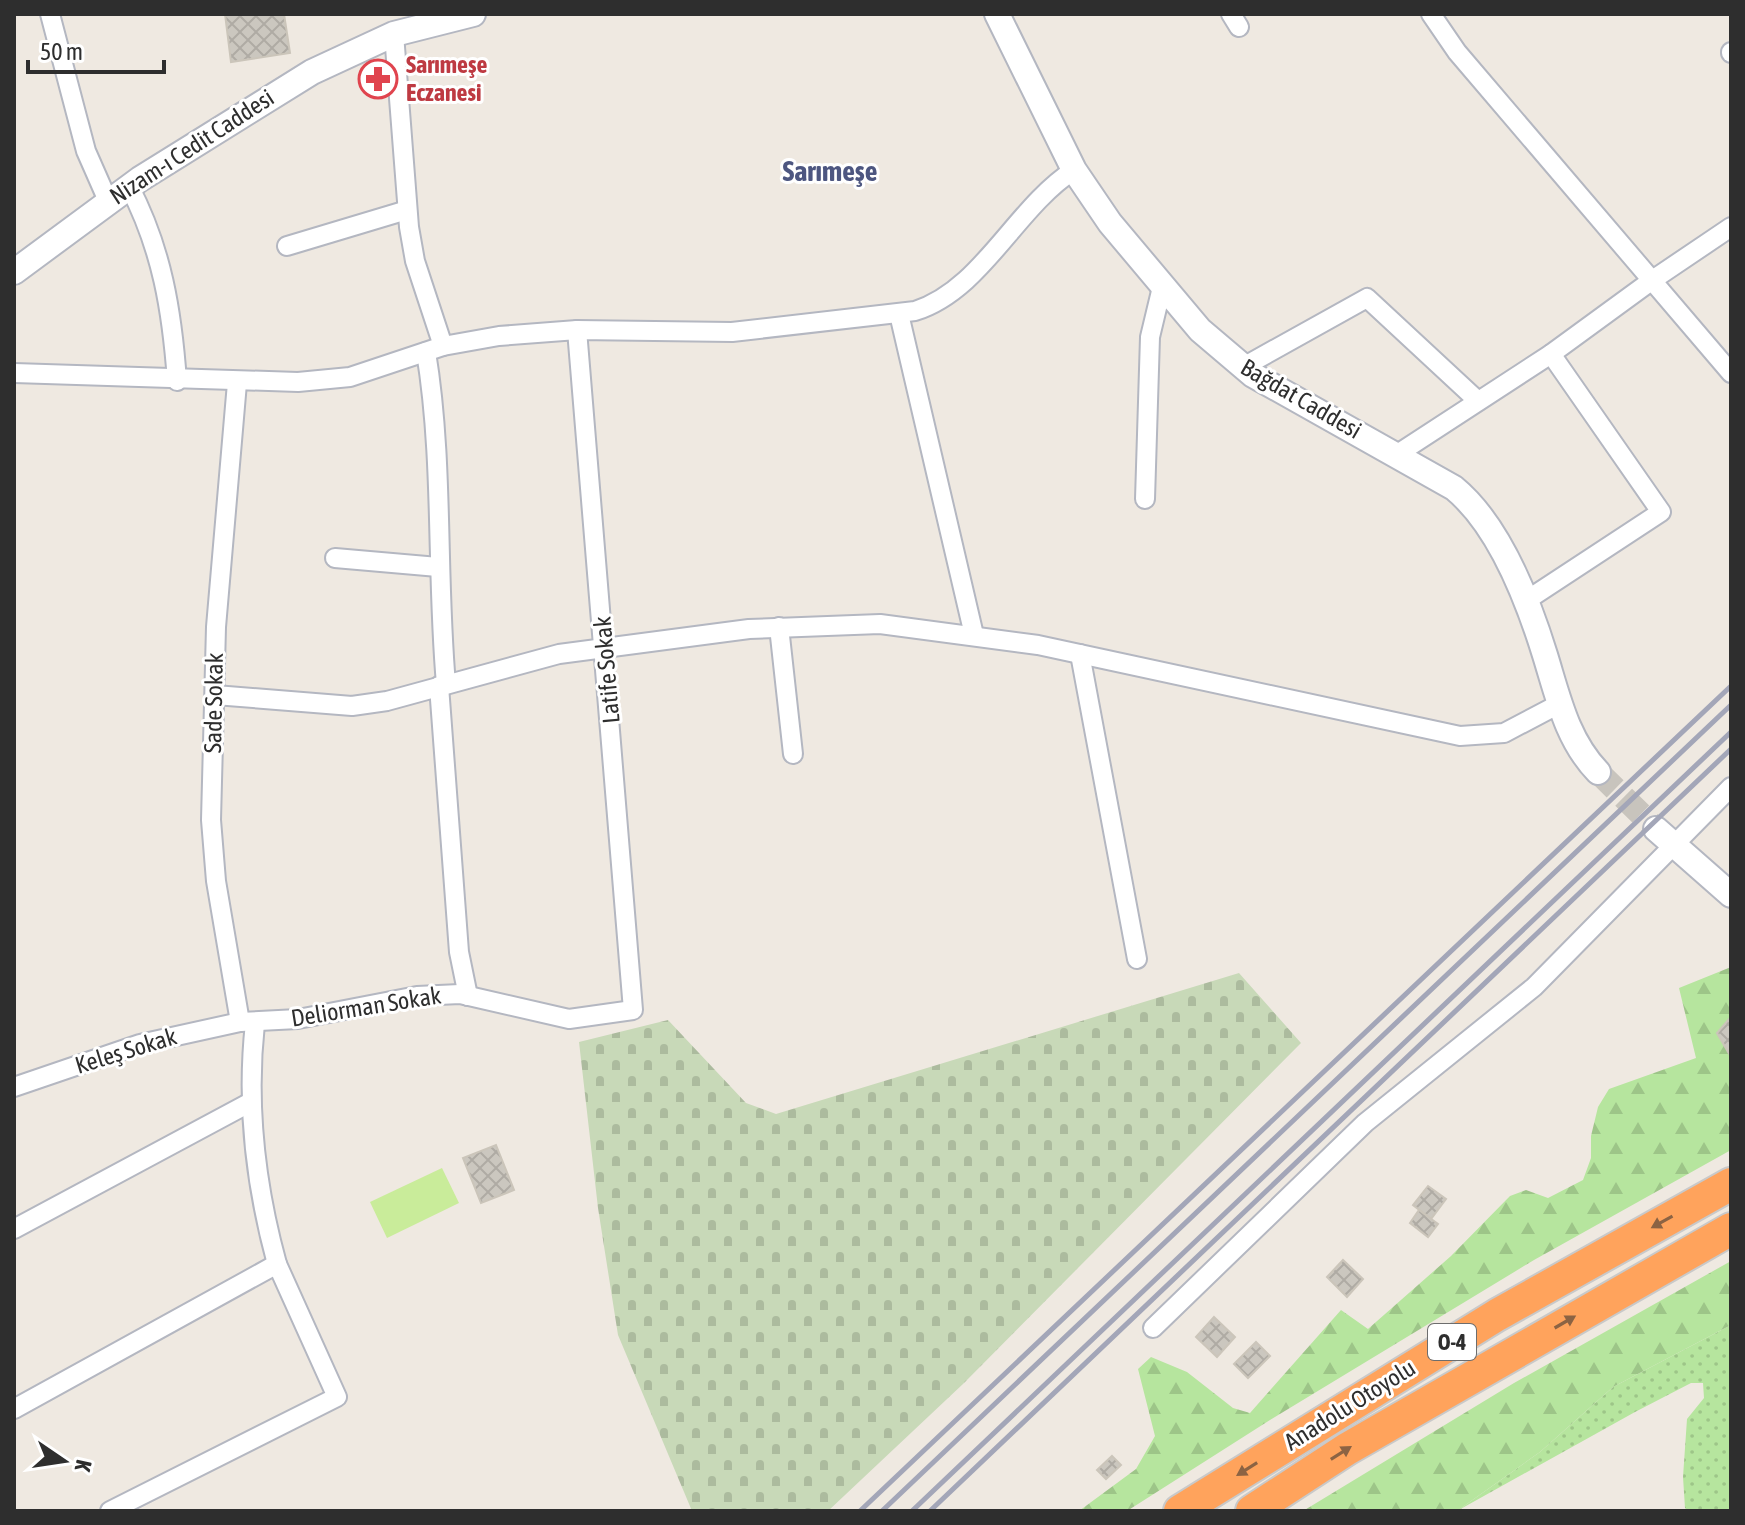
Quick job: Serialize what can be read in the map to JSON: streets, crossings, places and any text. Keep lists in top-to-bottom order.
{
  "streets": {
    "highway": ["O-4", "Anadolu Otoyolu"],
    "street": [
      "Nizam-ı Cedit Caddesi",
      "Bağdat Caddesi",
      "Latife Sokak",
      "Sade Sokak",
      "Deliorman Sokak",
      "Keleş Sokak"
    ]
  },
  "crossings": [
    ["Latife Sokak", "Deliorman Sokak"],
    ["Sade Sokak", "Deliorman Sokak"],
    ["Sade Sokak", "Keleş Sokak"],
    ["Deliorman Sokak", "Keleş Sokak"]
  ],
  "districts": ["Sarımeşe"],
  "places": {
    "pharmacy": ["Sarımeşe Eczanesi"]
  },
  "scale_bar": "50 m",
  "north": "right"
}
